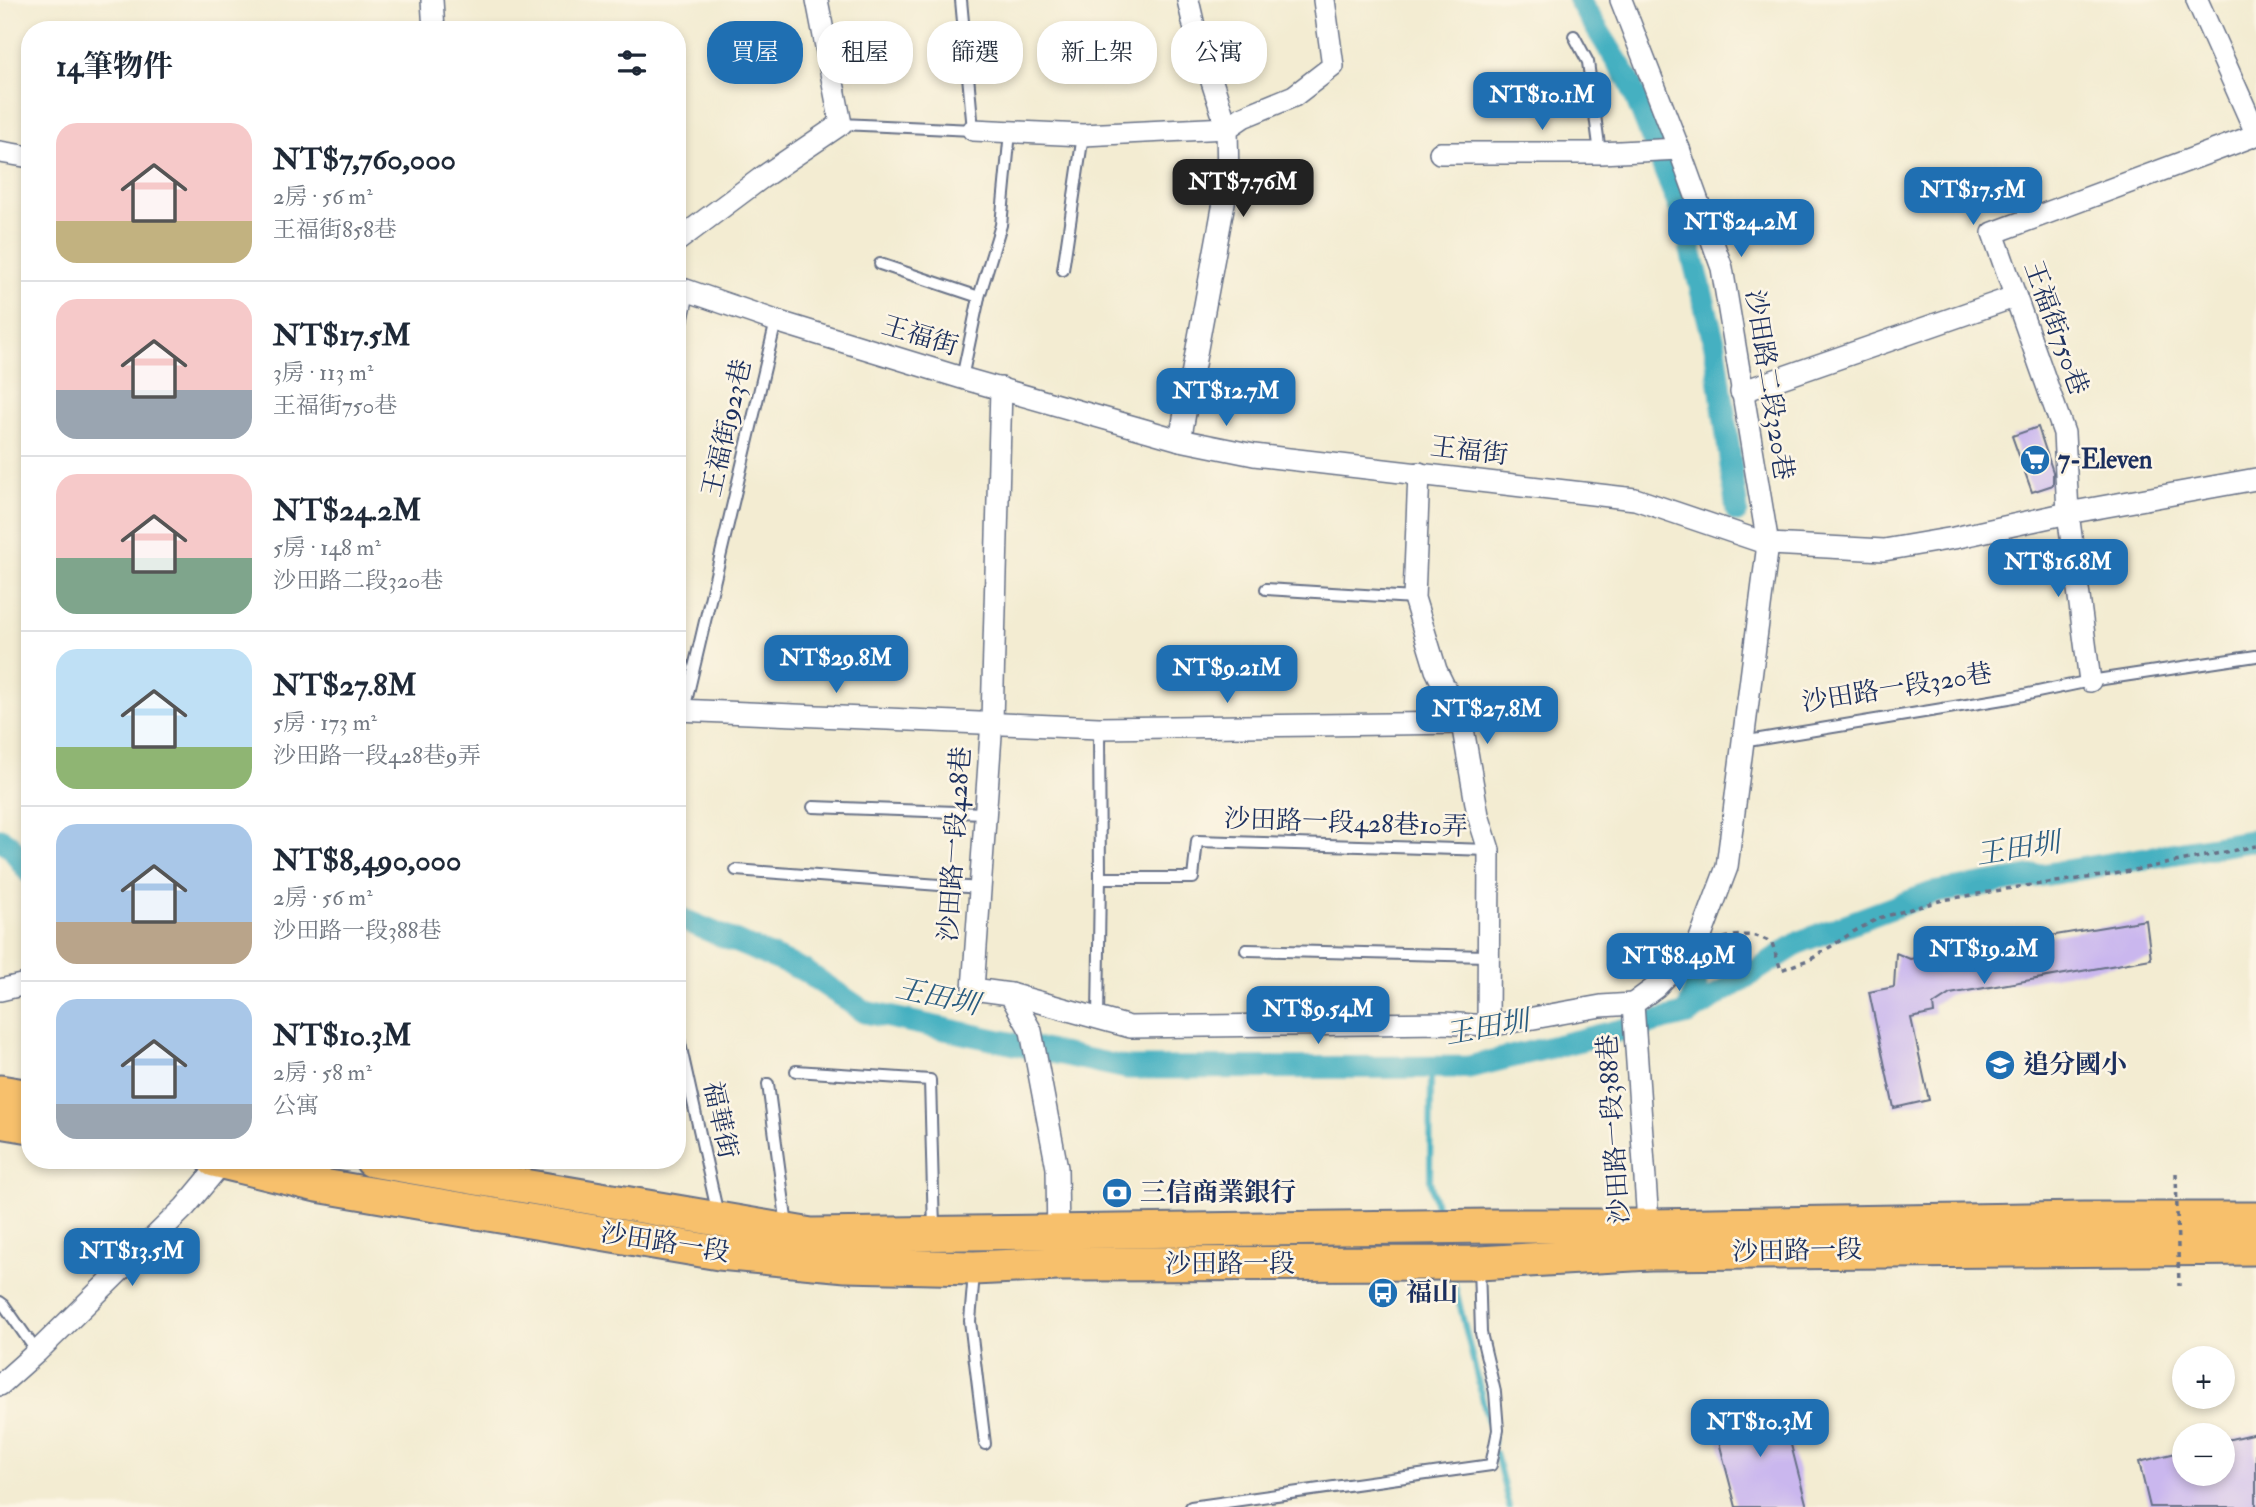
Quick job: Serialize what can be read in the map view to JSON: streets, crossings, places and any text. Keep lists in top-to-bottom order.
{
  "streets": {
    "main road": ["沙田路一段"],
    "street": [
      "王福街750巷",
      "王福街",
      "沙田路二段320巷",
      "沙田路一段428巷",
      "沙田路一段388巷"
    ],
    "lane": [
      "王福街923巷",
      "沙田路一段320巷",
      "沙田路一段428巷10弄",
      "福華街"
    ]
  },
  "crossings": [
    ["王福街750巷", "王福街"],
    ["王福街750巷", "沙田路一段320巷"],
    ["王福街", "沙田路二段320巷"],
    ["王福街", "王福街923巷"],
    ["王福街", "沙田路一段428巷"],
    ["沙田路一段320巷", "沙田路一段388巷"],
    ["福華街", "沙田路一段"],
    ["沙田路一段388巷", "沙田路一段"]
  ],
  "water": ["王田圳"],
  "places": {
    "supermarket": ["7-Eleven"],
    "school or university": ["追分國小"],
    "bank": ["三信商業銀行"],
    "bus stop": ["福山"]
  },
  "page": {
    "chip": [
      "買屋",
      "租屋",
      "篩選",
      "新上架",
      "公寓"
    ],
    "heading": "14筆物件",
    "price": [
      "NT$10.1M",
      "NT$7.76M",
      "NT$17.5M",
      "NT$24.2M",
      "NT$12.7M",
      "NT$16.8M",
      "NT$29.8M",
      "NT$9.21M",
      "NT$27.8M",
      "NT$19.2M",
      "NT$8.49M",
      "NT$9.54M",
      "NT$13.5M",
      "NT$10.3M"
    ],
    "list": [
      {
        "name": "NT$7,760,000",
        "note": "2房 · 56 m² · 王福街858巷"
      },
      {
        "name": "NT$17.5M",
        "note": "3房 · 113 m² · 王福街750巷"
      },
      {
        "name": "NT$24.2M",
        "note": "5房 · 148 m² · 沙田路二段320巷"
      },
      {
        "name": "NT$27.8M",
        "note": "5房 · 173 m² · 沙田路一段428巷9弄"
      },
      {
        "name": "NT$8,490,000",
        "note": "2房 · 56 m² · 沙田路一段388巷"
      },
      {
        "name": "NT$10.3M",
        "note": "2房 · 58 m² · 公寓"
      }
    ],
    "map_buttons": ["+", "−"]
  }
}
